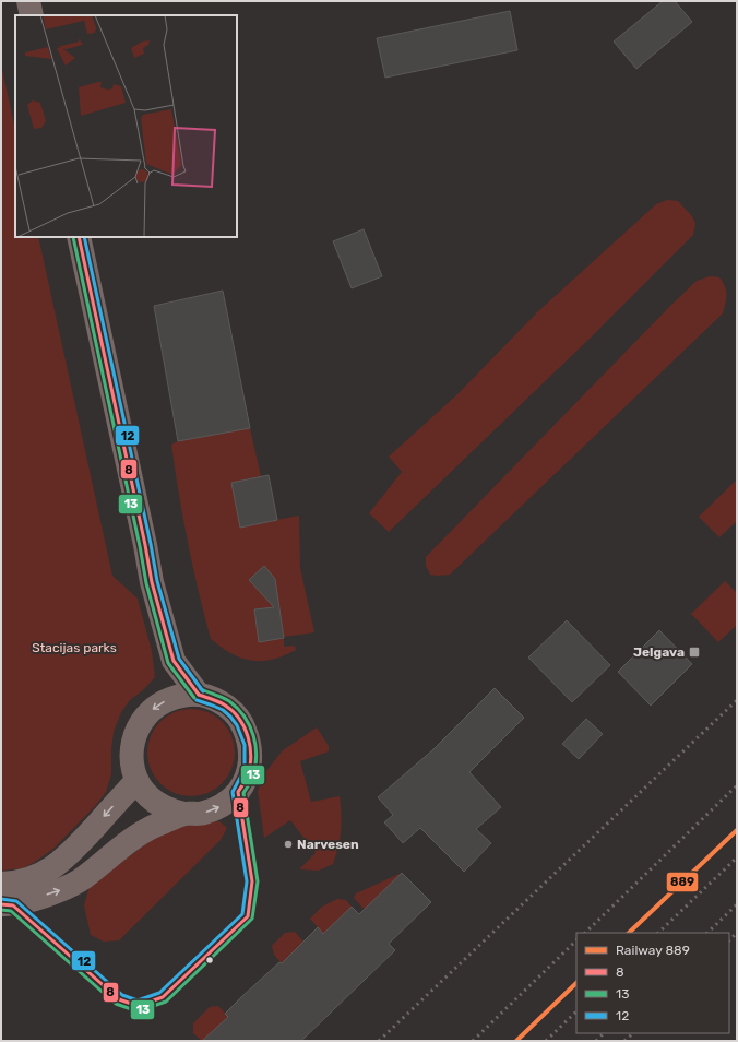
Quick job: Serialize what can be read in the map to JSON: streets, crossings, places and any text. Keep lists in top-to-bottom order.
{
  "parks": ["Stacijas parks"],
  "places": {
    "transit": ["Jelgava"],
    "other": ["Narvesen"]
  },
  "lines": [
    "transit line 8",
    "transit line 13",
    "transit line 12",
    "rail line 889"
  ],
  "legend": [
    "Railway 889",
    "8",
    "13",
    "12"
  ]
}
